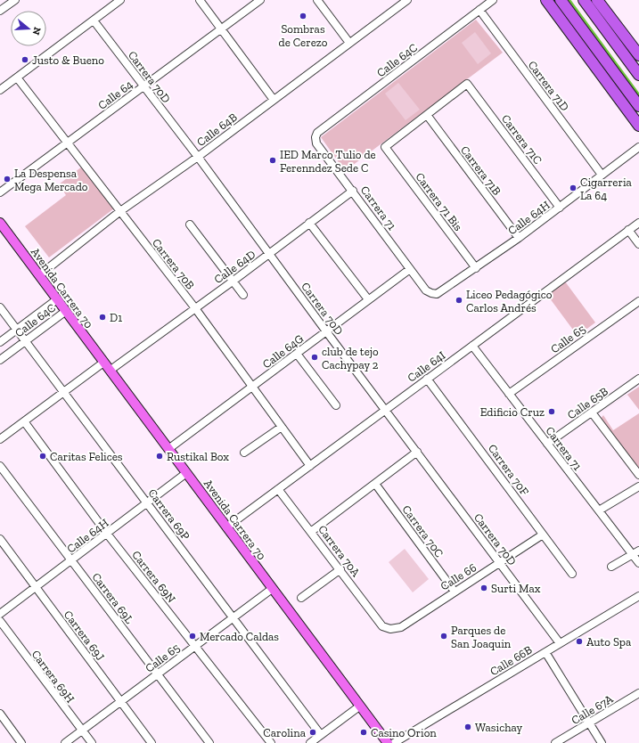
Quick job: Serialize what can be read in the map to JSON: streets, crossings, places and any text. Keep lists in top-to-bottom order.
{
  "streets": {
    "main road": ["Avenida Carrera 70"],
    "street": [
      "Calle 64C",
      "Carrera 70D",
      "Carrera 71D",
      "Calle 64",
      "Calle 64B",
      "Carrera 71C",
      "Carrera 71B",
      "Carrera 71 Bis",
      "Carrera 71",
      "Calle 64H",
      "Carrera 70B",
      "Calle 64D",
      "Calle 65",
      "Calle 64G",
      "Calle 64I",
      "Calle 65B",
      "Carrera 70F",
      "Carrera 69P",
      "Carrera 70C",
      "Carrera 70A",
      "Carrera 69N",
      "Calle 66",
      "Carrera 69L",
      "Carrera 69J",
      "Calle 66B",
      "Carrera 69H",
      "Calle 67A"
    ]
  },
  "crossings": [
    ["Calle 64C", "Carrera 71D"],
    ["Calle 64C", "Carrera 71"],
    ["Calle 64C", "Avenida Carrera 70"],
    ["Calle 64C", "Carrera 69P"],
    ["Carrera 70D", "Calle 64"],
    ["Carrera 70D", "Calle 64B"],
    ["Carrera 70D", "Calle 64D"],
    ["Carrera 70D", "Calle 64G"],
    ["Carrera 70D", "Calle 64I"],
    ["Carrera 70D", "Calle 66"],
    ["Carrera 70D", "Calle 66B"],
    ["Carrera 71D", "Calle 64H"],
    ["Calle 64", "Carrera 70B"],
    ["Calle 64B", "Carrera 70B"],
    ["Calle 64B", "Avenida Carrera 70"],
    ["Carrera 71C", "Carrera 71B"],
    ["Carrera 71C", "Carrera 71 Bis"],
    ["Carrera 71C", "Calle 64H"],
    ["Carrera 71B", "Carrera 71 Bis"],
    ["Carrera 71B", "Calle 64H"],
    ["Carrera 71 Bis", "Calle 64H"],
    ["Carrera 71", "Calle 64H"],
    ["Carrera 71", "Calle 64D"],
    ["Carrera 71", "Calle 65"],
    ["Carrera 71", "Calle 64G"],
    ["Carrera 71", "Calle 64I"],
    ["Carrera 71", "Calle 65B"],
    ["Calle 64H", "Avenida Carrera 70"],
    ["Calle 64H", "Carrera 69P"],
    ["Calle 64H", "Carrera 69N"],
    ["Calle 64H", "Carrera 69L"],
    ["Calle 64H", "Carrera 69J"],
    ["Carrera 70B", "Calle 64D"],
    ["Carrera 70B", "Calle 64G"],
    ["Carrera 70B", "Calle 64I"],
    ["Calle 64D", "Avenida Carrera 70"],
    ["Avenida Carrera 70", "Calle 65"],
    ["Avenida Carrera 70", "Calle 64G"],
    ["Avenida Carrera 70", "Calle 64I"],
    ["Calle 65", "Carrera 69P"],
    ["Calle 65", "Carrera 69N"],
    ["Calle 65", "Carrera 69L"],
    ["Calle 65", "Carrera 69J"],
    ["Calle 65", "Carrera 69H"],
    ["Calle 64I", "Carrera 70F"],
    ["Calle 64I", "Carrera 70A"],
    ["Carrera 70F", "Calle 66"],
    ["Carrera 70C", "Calle 66"],
    ["Carrera 70A", "Calle 66"]
  ],
  "places": [
    "Sombras de Cerezo",
    "Justo & Bueno",
    "IED Marco Tulio de Ferenndez Sede C",
    "La Despensa Mega Mercado",
    "Cigarreria La 64",
    "Liceo Pedagógico Carlos Andrés",
    "D1",
    "club de tejo Cachypay 2",
    "Edificio Cruz",
    "Caritas Felices",
    "Rustikal Box",
    "Surti Max",
    "Mercado Caldas",
    "Parques de San Joaquin",
    "Auto Spa",
    "Wasichay",
    "Carolina",
    "Casino Orion"
  ],
  "north": "right"
}
